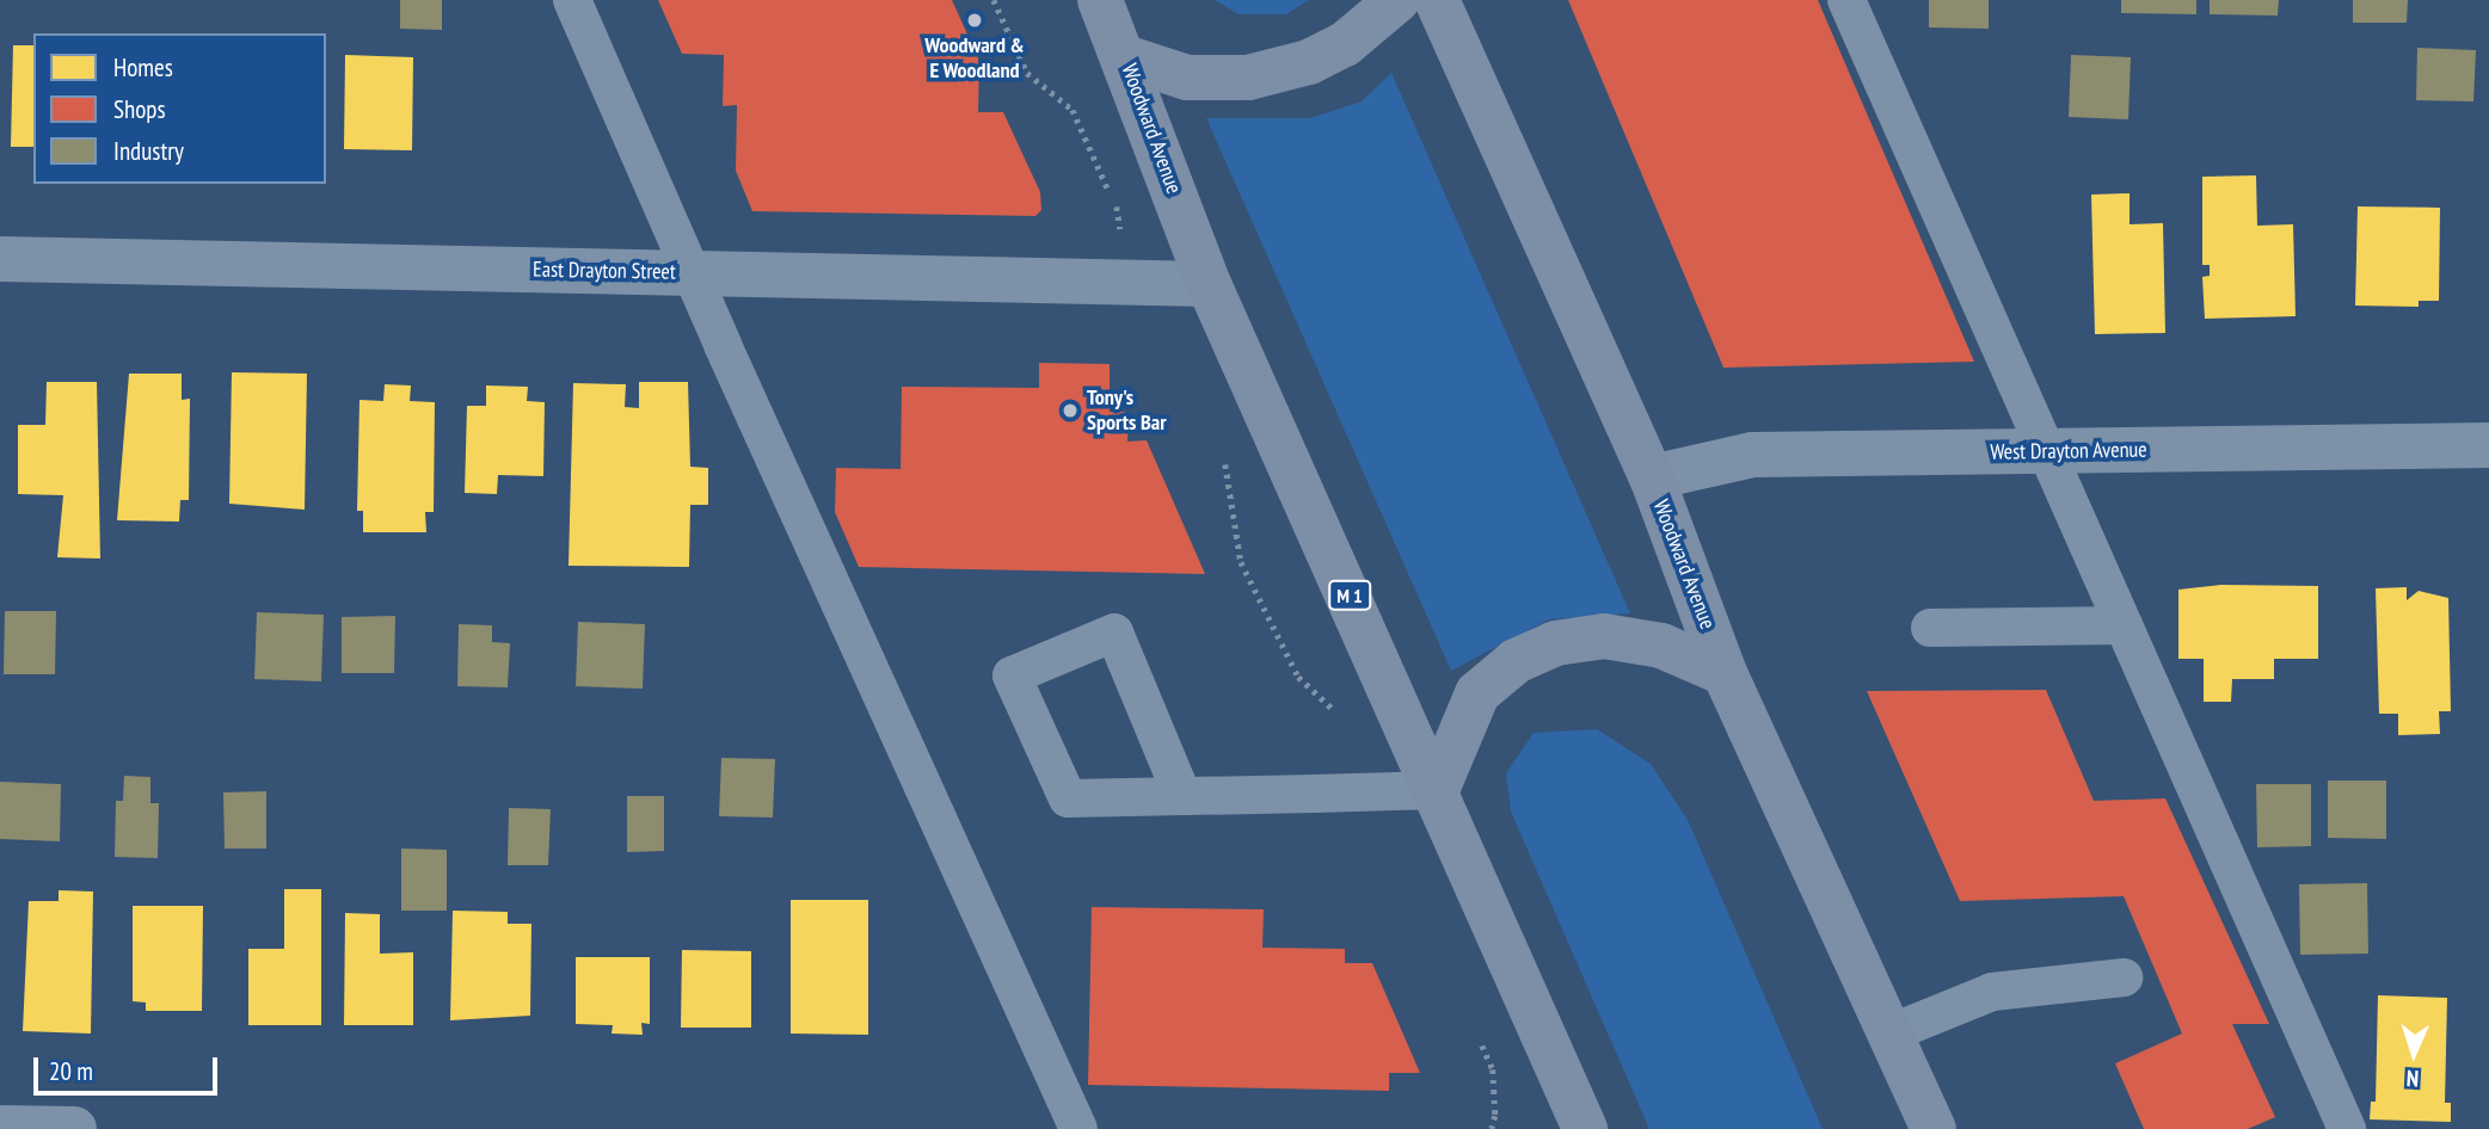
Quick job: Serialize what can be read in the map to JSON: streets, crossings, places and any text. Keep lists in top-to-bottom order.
{
  "streets": {
    "main road": ["Woodward Avenue", "M 1"],
    "street": ["East Drayton Street", "West Drayton Avenue"]
  },
  "crossings": [
    ["Woodward Avenue", "East Drayton Street"],
    ["Woodward Avenue", "West Drayton Avenue"]
  ],
  "places": ["Woodward & E Woodland", "Tony's Sports Bar"],
  "legend": ["Homes", "Shops", "Industry"],
  "scale_bar": "20 m",
  "north": "bottom"
}
